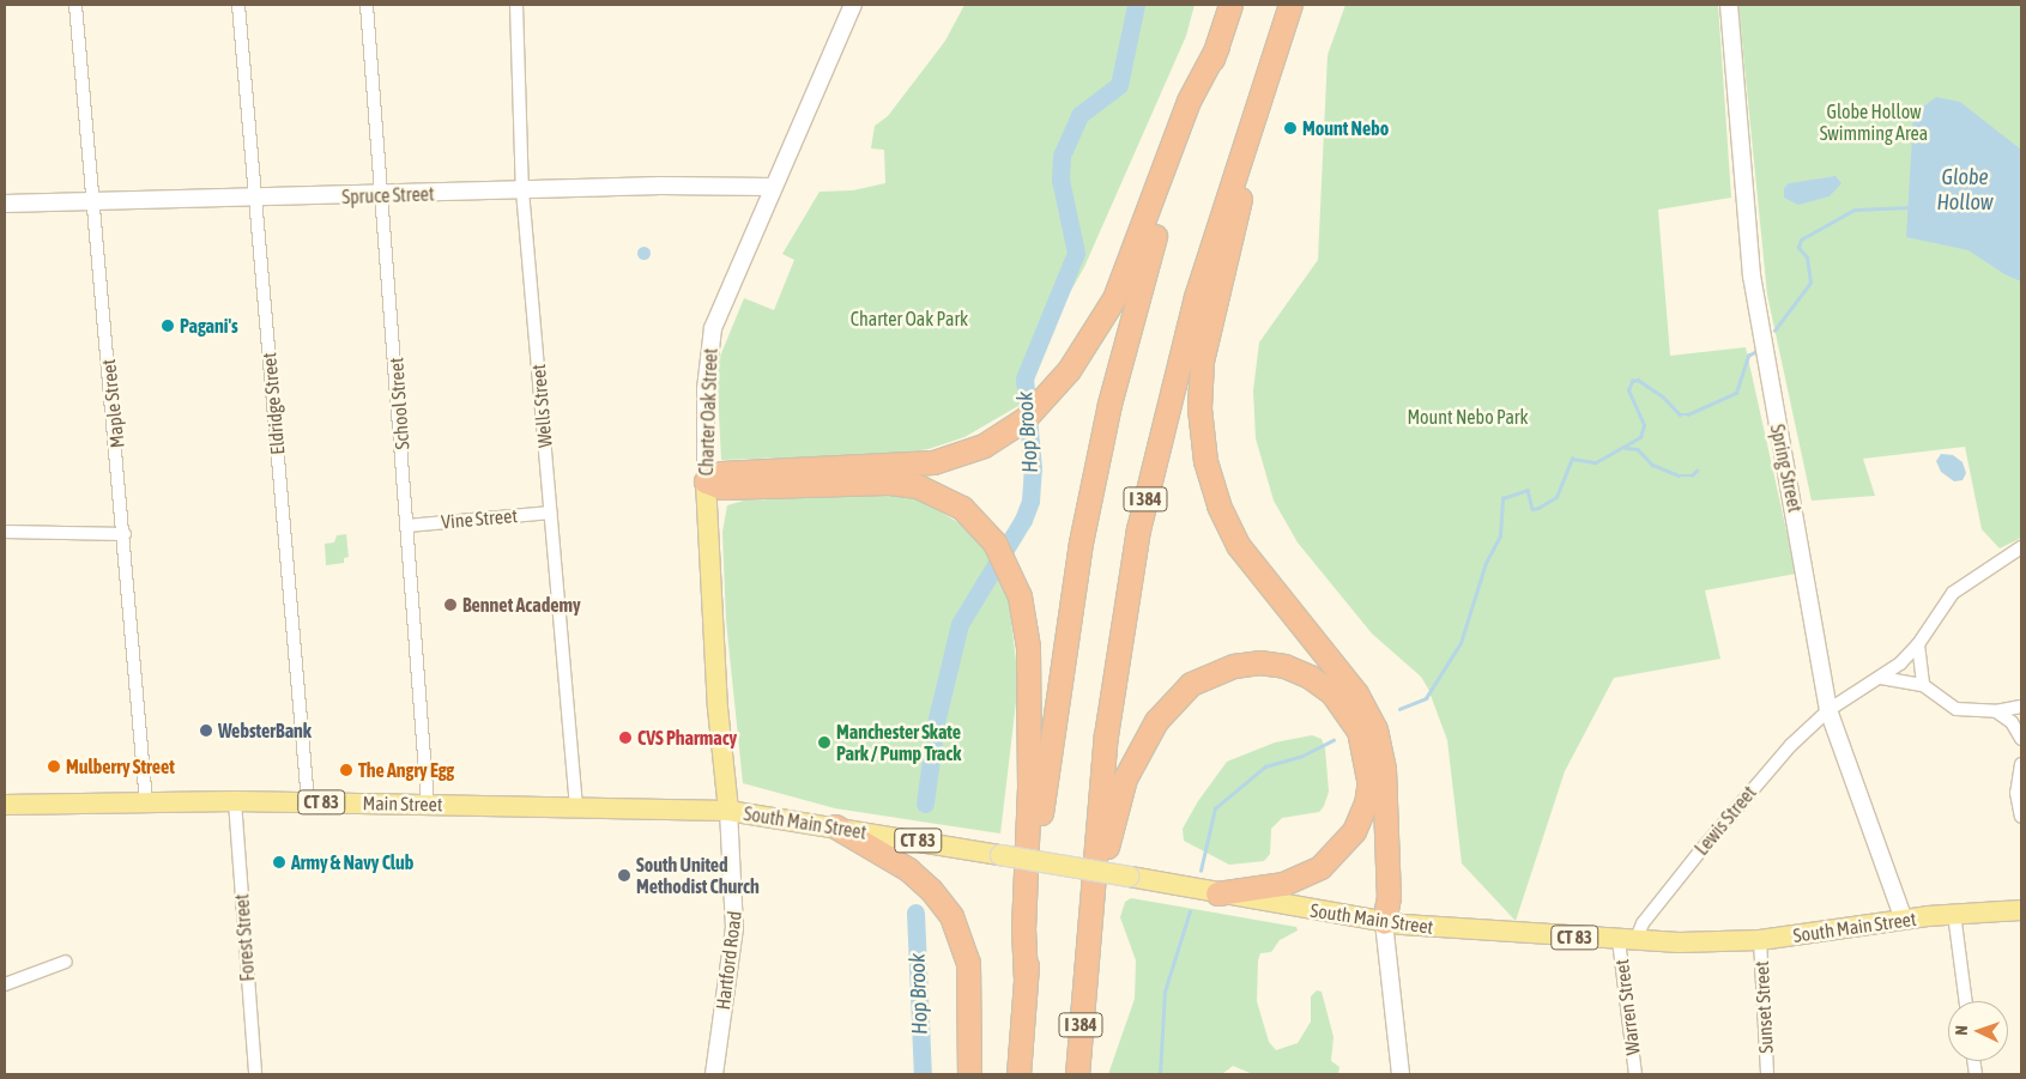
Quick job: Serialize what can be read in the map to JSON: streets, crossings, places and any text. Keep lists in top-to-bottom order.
{
  "streets": {
    "highway": ["I 384"],
    "main road": [
      "Charter Oak Street",
      "CT 83",
      "Main Street",
      "South Main Street"
    ],
    "street": [
      "Spruce Street",
      "Maple Street",
      "Eldridge Street",
      "School Street",
      "Wells Street",
      "Spring Street",
      "Vine Street",
      "Lewis Street",
      "Forest Street",
      "Hartford Road",
      "Warren Street",
      "Sunset Street"
    ]
  },
  "crossings": [
    ["Spruce Street", "Maple Street"],
    ["Spruce Street", "Eldridge Street"],
    ["Spruce Street", "School Street"],
    ["Spruce Street", "Wells Street"],
    ["Spruce Street", "Charter Oak Street"],
    ["Maple Street", "Main Street"],
    ["Eldridge Street", "Main Street"],
    ["School Street", "Vine Street"],
    ["School Street", "Main Street"],
    ["Wells Street", "Vine Street"],
    ["Wells Street", "Main Street"],
    ["Charter Oak Street", "Main Street"],
    ["Charter Oak Street", "South Main Street"],
    ["Charter Oak Street", "Hartford Road"],
    ["Spring Street", "Lewis Street"],
    ["Spring Street", "South Main Street"],
    ["Main Street", "South Main Street"],
    ["Main Street", "Forest Street"],
    ["Main Street", "Hartford Road"],
    ["Lewis Street", "South Main Street"],
    ["Lewis Street", "Warren Street"],
    ["South Main Street", "Hartford Road"],
    ["South Main Street", "Warren Street"],
    ["South Main Street", "Sunset Street"]
  ],
  "water": ["Globe Hollow", "Hop Brook"],
  "parks": ["Globe Hollow Swimming Area", "Charter Oak Park", "Mount Nebo Park"],
  "places": [
    "Mount Nebo",
    "Pagani's",
    "Bennet Academy",
    "WebsterBank",
    "CVS Pharmacy",
    "Manchester Skate Park / Pump Track",
    "Mulberry Street",
    "The Angry Egg",
    "Army & Navy Club",
    "South United Methodist Church"
  ],
  "north": "left"
}
